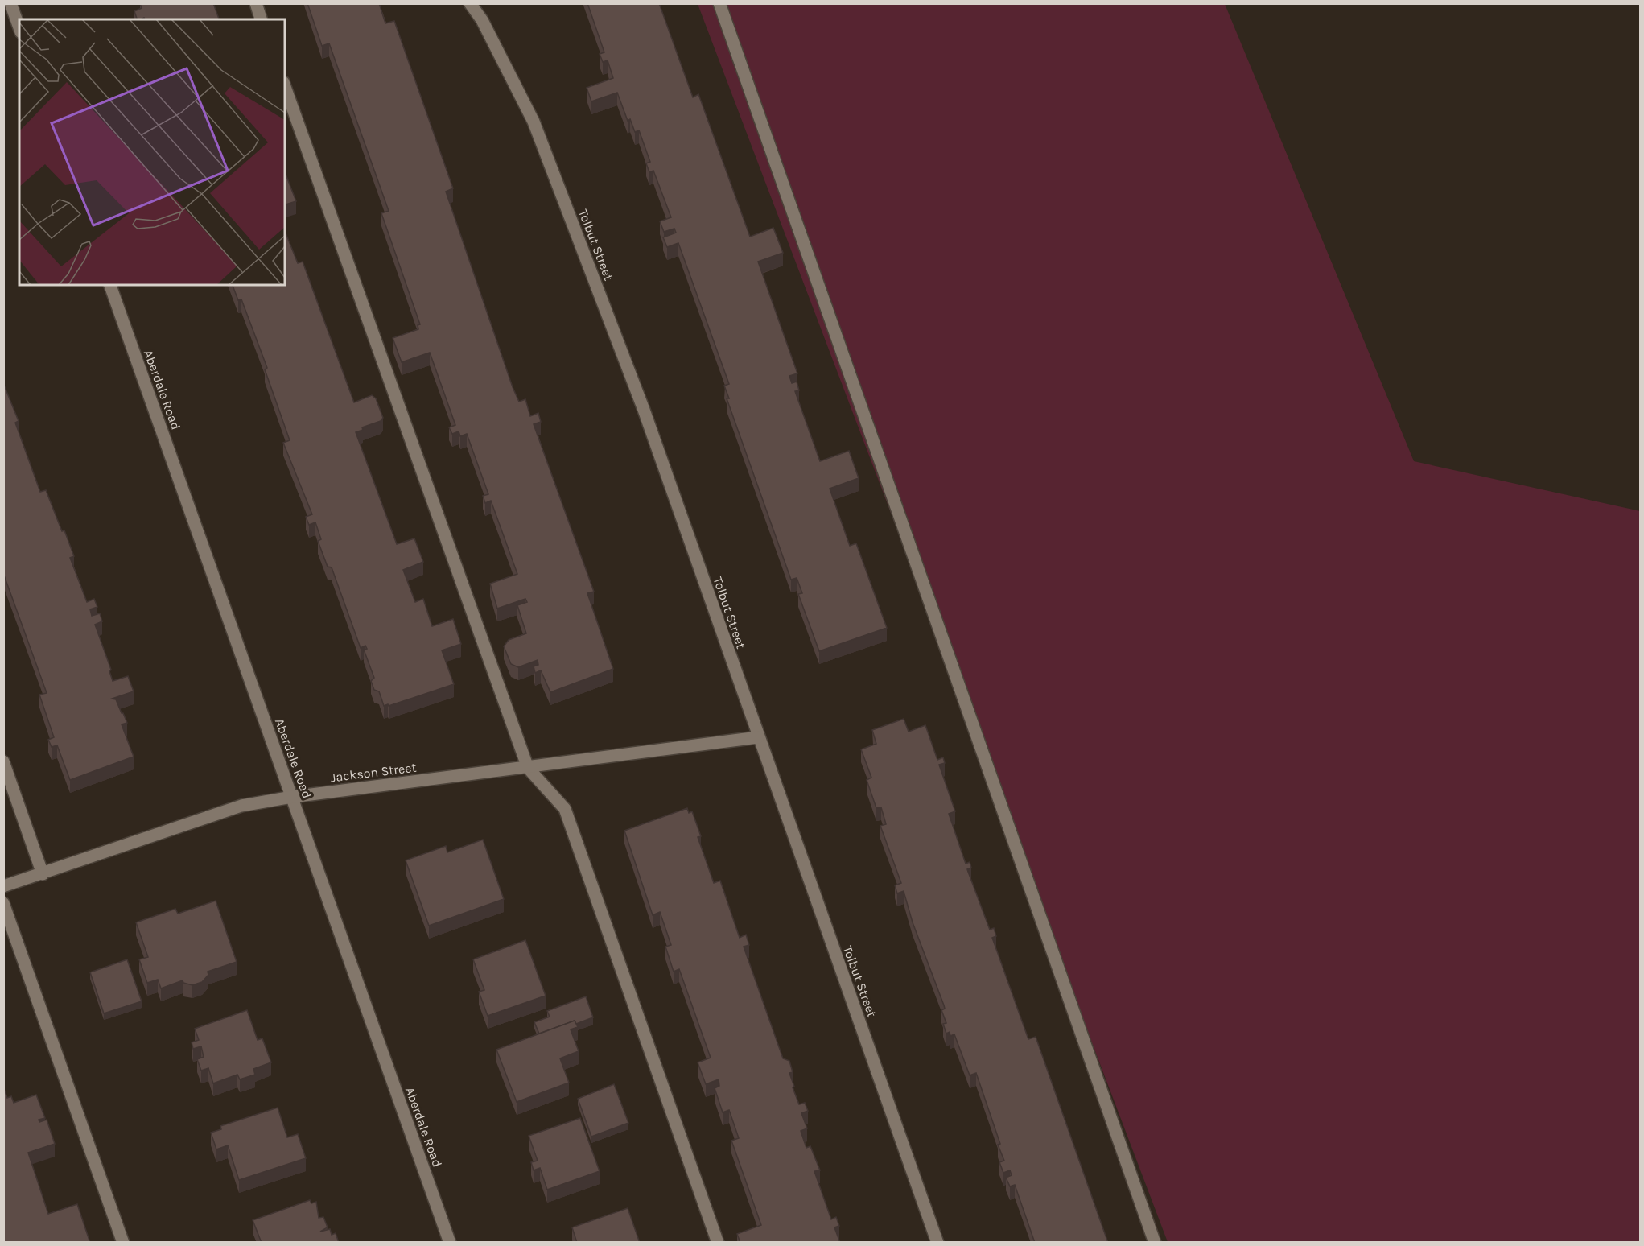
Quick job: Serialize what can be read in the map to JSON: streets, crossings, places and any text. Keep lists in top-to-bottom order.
{
  "streets": {
    "street": ["Tolbut Street", "Aberdale Road", "Jackson Street"]
  },
  "crossings": [
    ["Tolbut Street", "Jackson Street"],
    ["Aberdale Road", "Jackson Street"]
  ]
}
